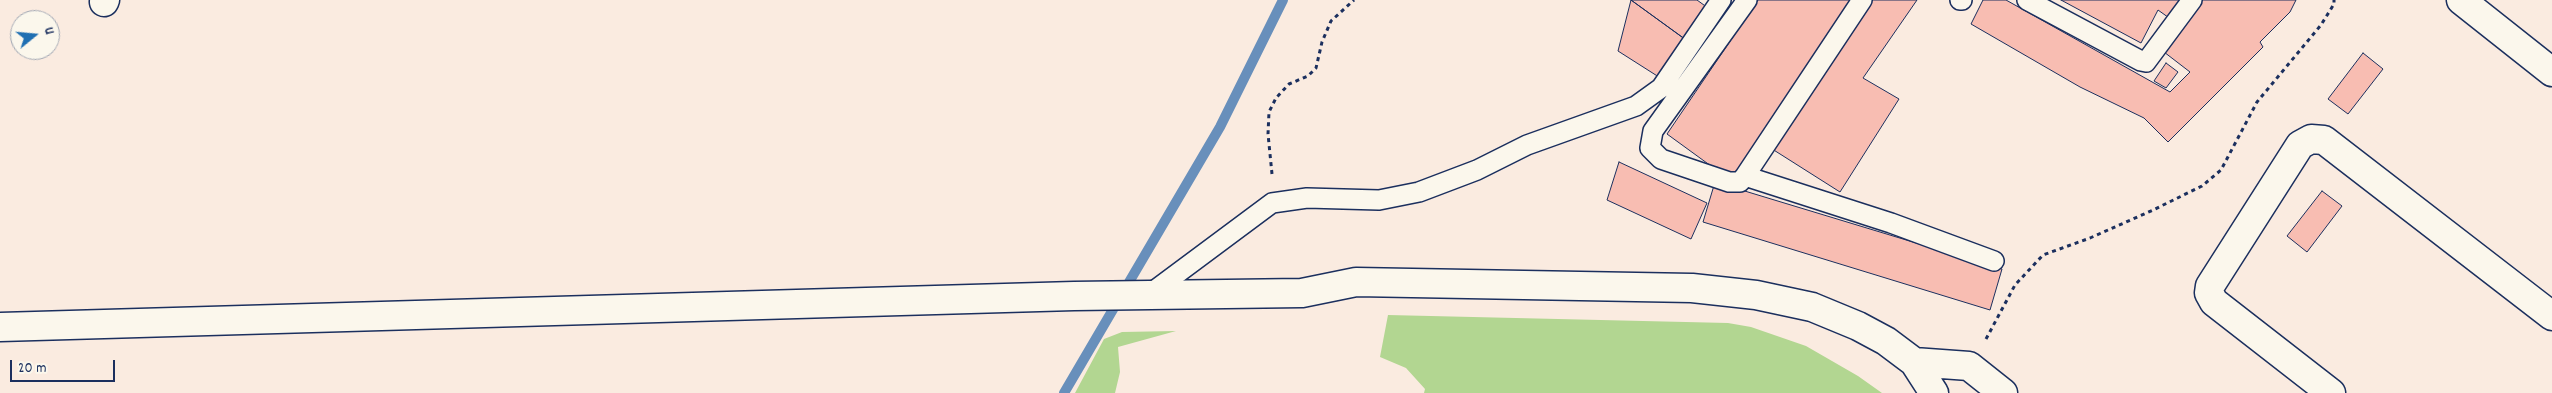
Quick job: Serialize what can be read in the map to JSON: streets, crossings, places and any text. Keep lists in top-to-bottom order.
{
  "scale_bar": "20 m",
  "north": "right"
}
